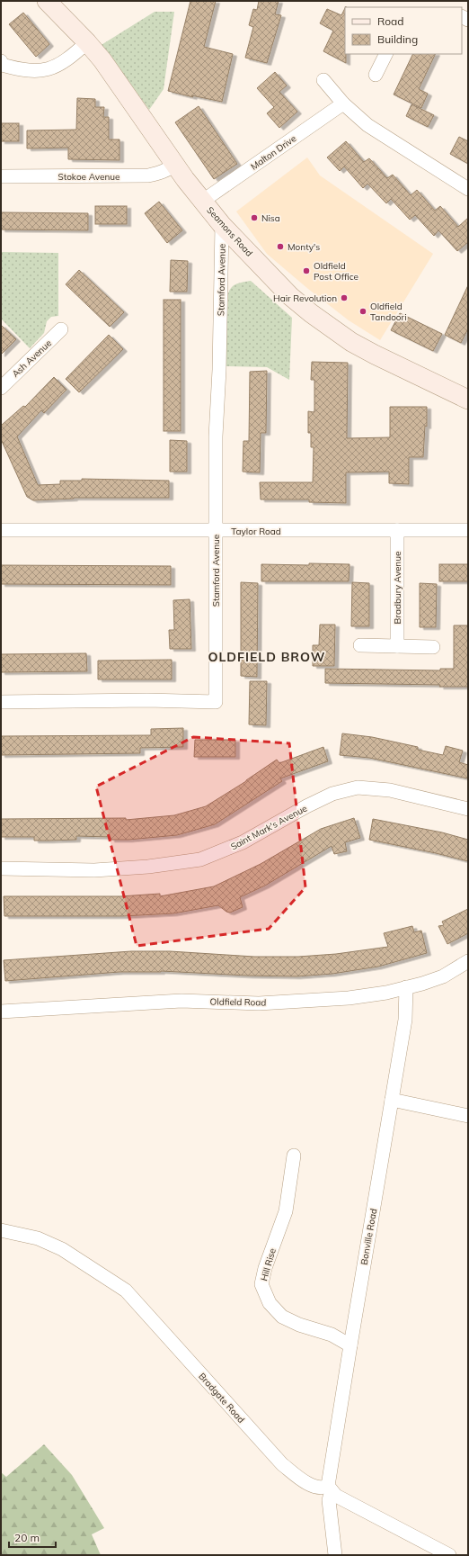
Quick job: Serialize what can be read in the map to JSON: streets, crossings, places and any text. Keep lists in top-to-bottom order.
{
  "streets": {
    "street": [
      "Malton Drive",
      "Stokoe Avenue",
      "Seamons Road",
      "Stamford Avenue",
      "Ash Avenue",
      "Taylor Road",
      "Bradbury Avenue",
      "Saint Mark's Avenue",
      "Oldfield Road",
      "Bonville Road",
      "Hill Rise",
      "Bradgate Road"
    ]
  },
  "crossings": [
    ["Malton Drive", "Seamons Road"],
    ["Stokoe Avenue", "Seamons Road"],
    ["Seamons Road", "Stamford Avenue"],
    ["Stamford Avenue", "Taylor Road"],
    ["Taylor Road", "Bradbury Avenue"],
    ["Oldfield Road", "Bonville Road"],
    ["Bonville Road", "Hill Rise"],
    ["Bonville Road", "Bradgate Road"]
  ],
  "districts": ["OLDFIELD BROW"],
  "places": [
    "Nisa",
    "Monty's",
    "Oldfield Post Office",
    "Hair Revolution",
    "Oldfield Tandoori"
  ],
  "legend": ["Road", "Building"],
  "scale_bar": "20 m"
}
